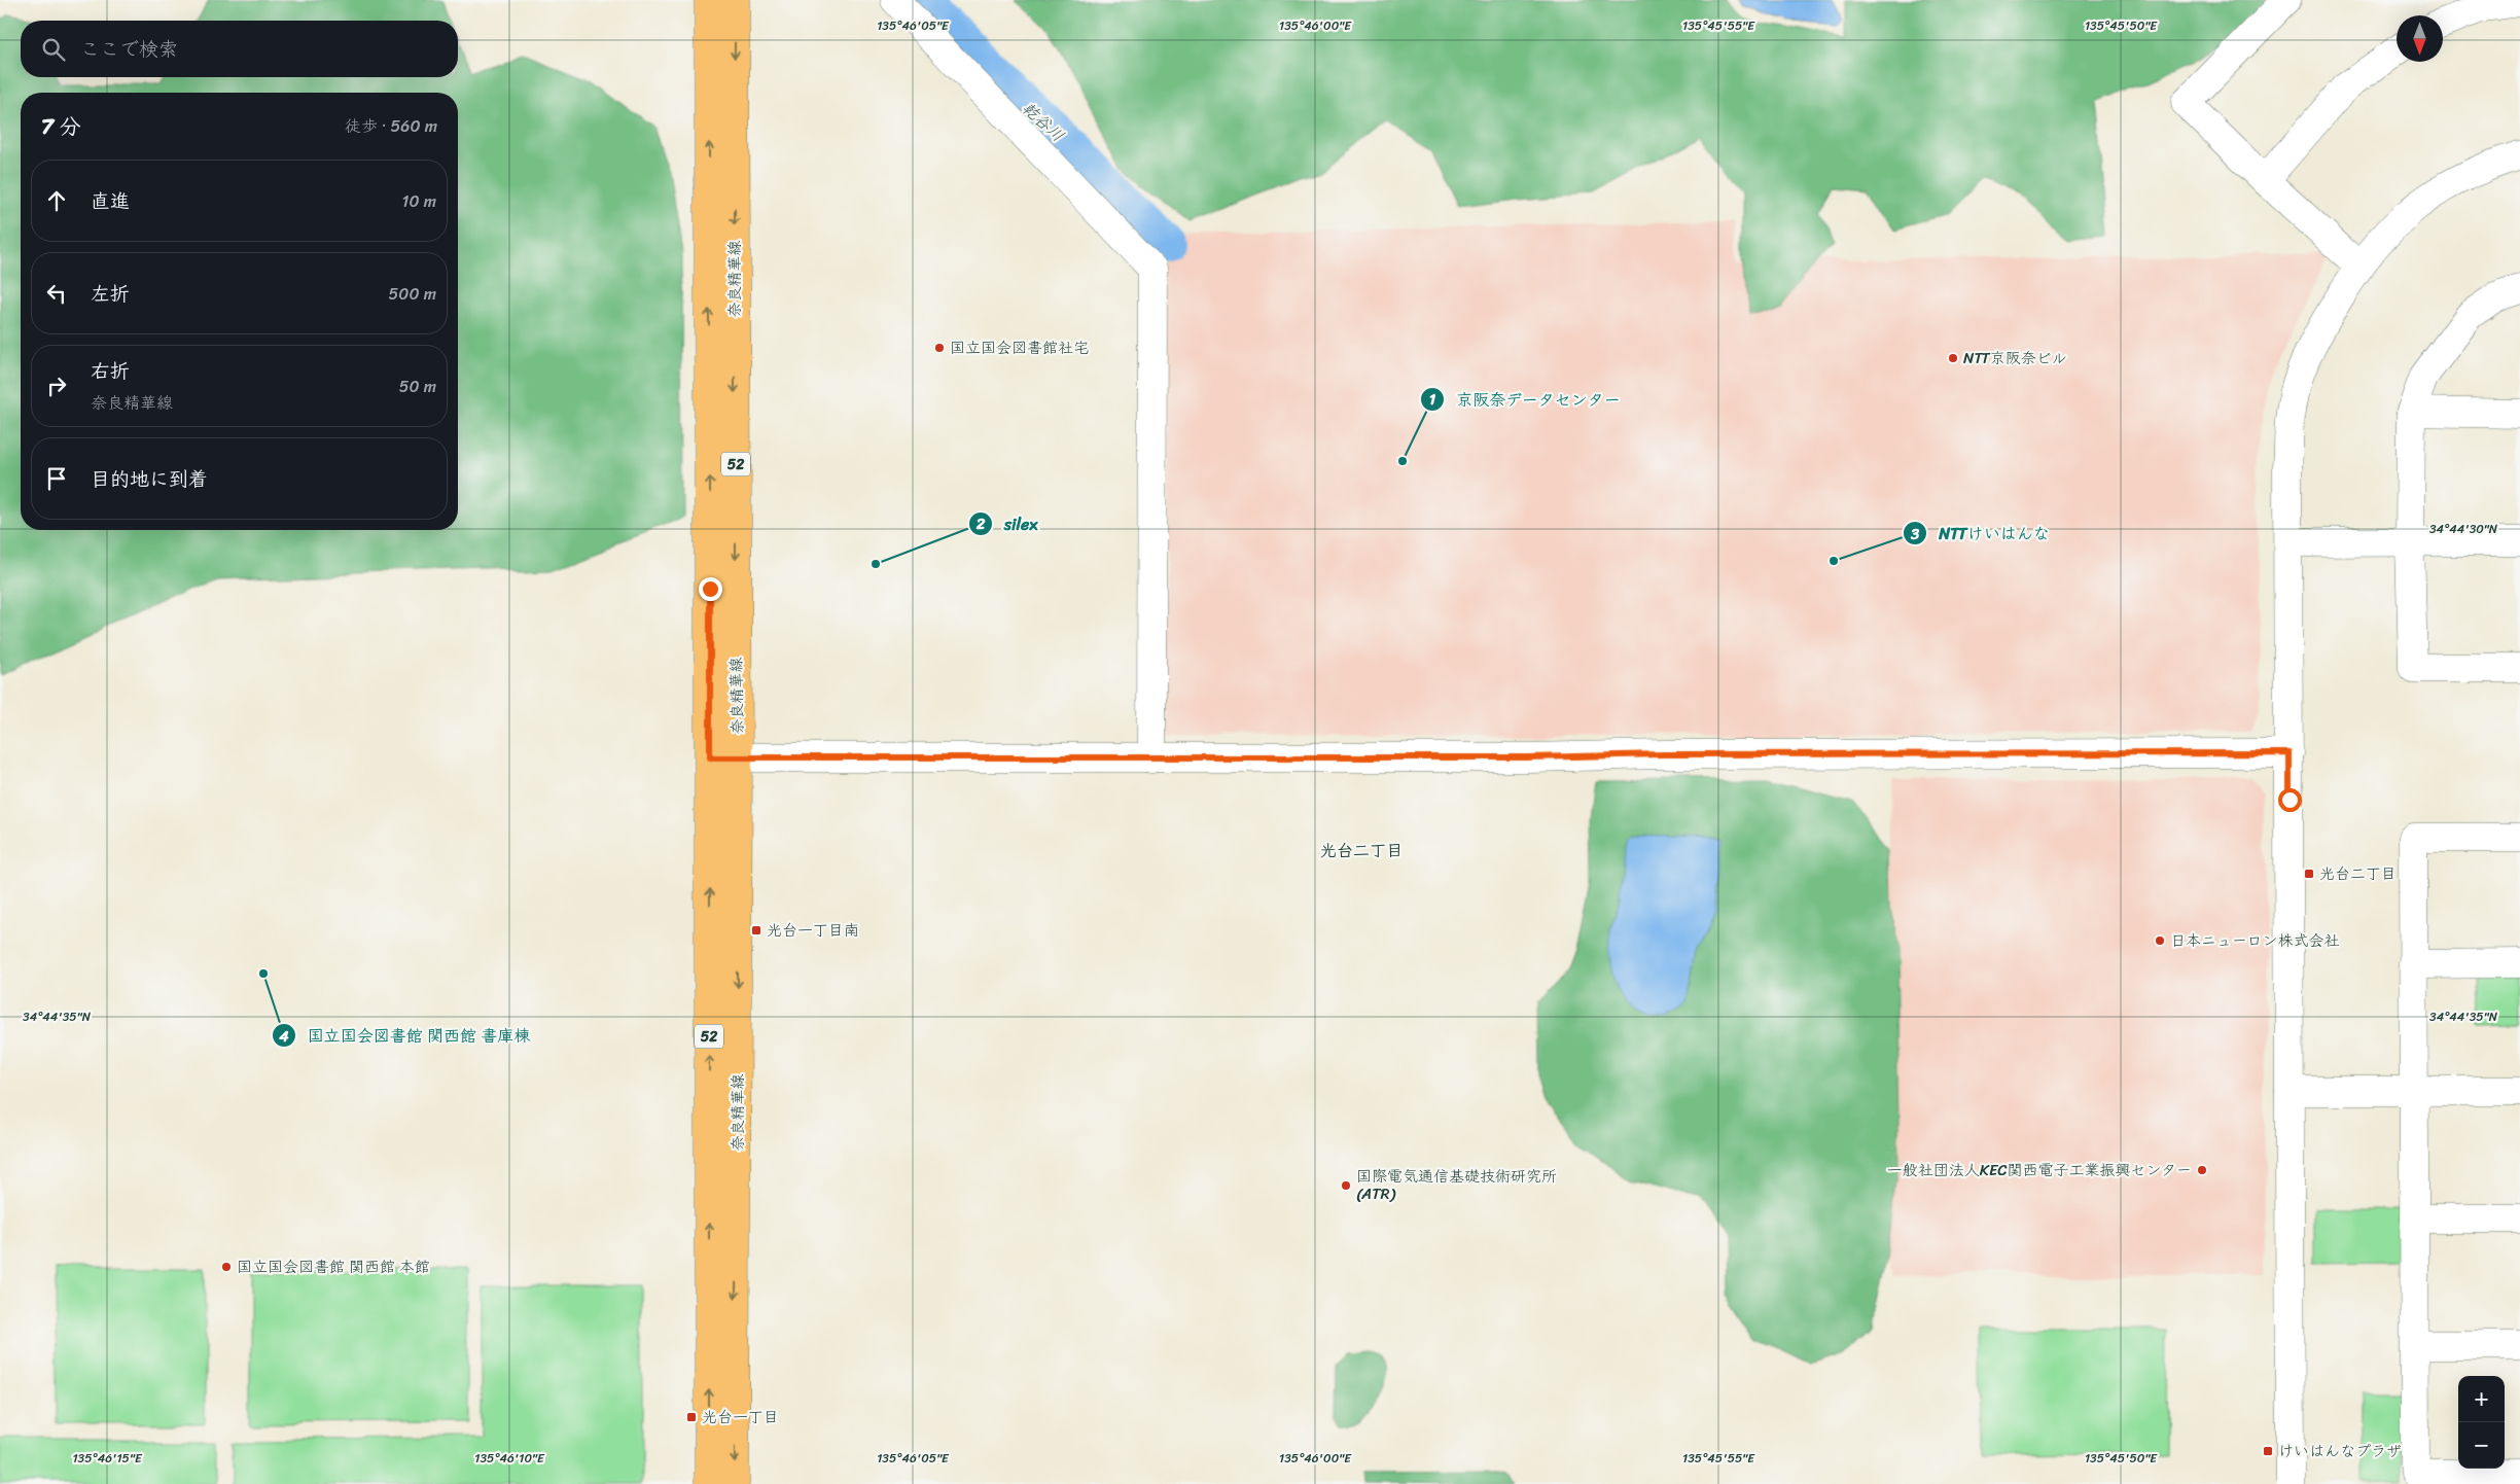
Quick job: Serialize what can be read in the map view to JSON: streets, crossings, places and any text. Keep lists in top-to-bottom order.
{
  "streets": {
    "main road": ["奈良精華線", "52"]
  },
  "districts": ["光台二丁目"],
  "water": ["乾谷川"],
  "places": {
    "other": [
      "国立国会図書館社宅",
      "NTT京阪奈ビル",
      "京阪奈データセンター",
      "NTTけいはんな",
      "silex",
      "日本ニューロン株式会社",
      "国立国会図書館 関西館 書庫棟",
      "一般社団法人KEC関西電子工業振興センター",
      "国際電気通信基礎技術研究所 (ATR)",
      "国立国会図書館 関西館 本館"
    ],
    "transit": [
      "光台二丁目",
      "光台一丁目南",
      "光台一丁目",
      "けいはんなプラザ"
    ]
  },
  "north": "bottom",
  "page": {
    "search": "ここで検索",
    "heading": ["7 分", "徒歩 · 560 m"],
    "list": [
      ["直進", "10 m"],
      ["左折", "500 m"],
      ["右折", "奈良精華線", "50 m"],
      "目的地に到着"
    ],
    "map_buttons": ["+", "−"]
  },
  "coordinates": [
    "135°46'05\"E",
    "135°46'00\"E",
    "135°45'55\"E",
    "135°45'50\"E",
    "34°44'30\"N",
    "34°44'35\"N",
    "135°46'15\"E",
    "135°46'10\"E"
  ]
}
